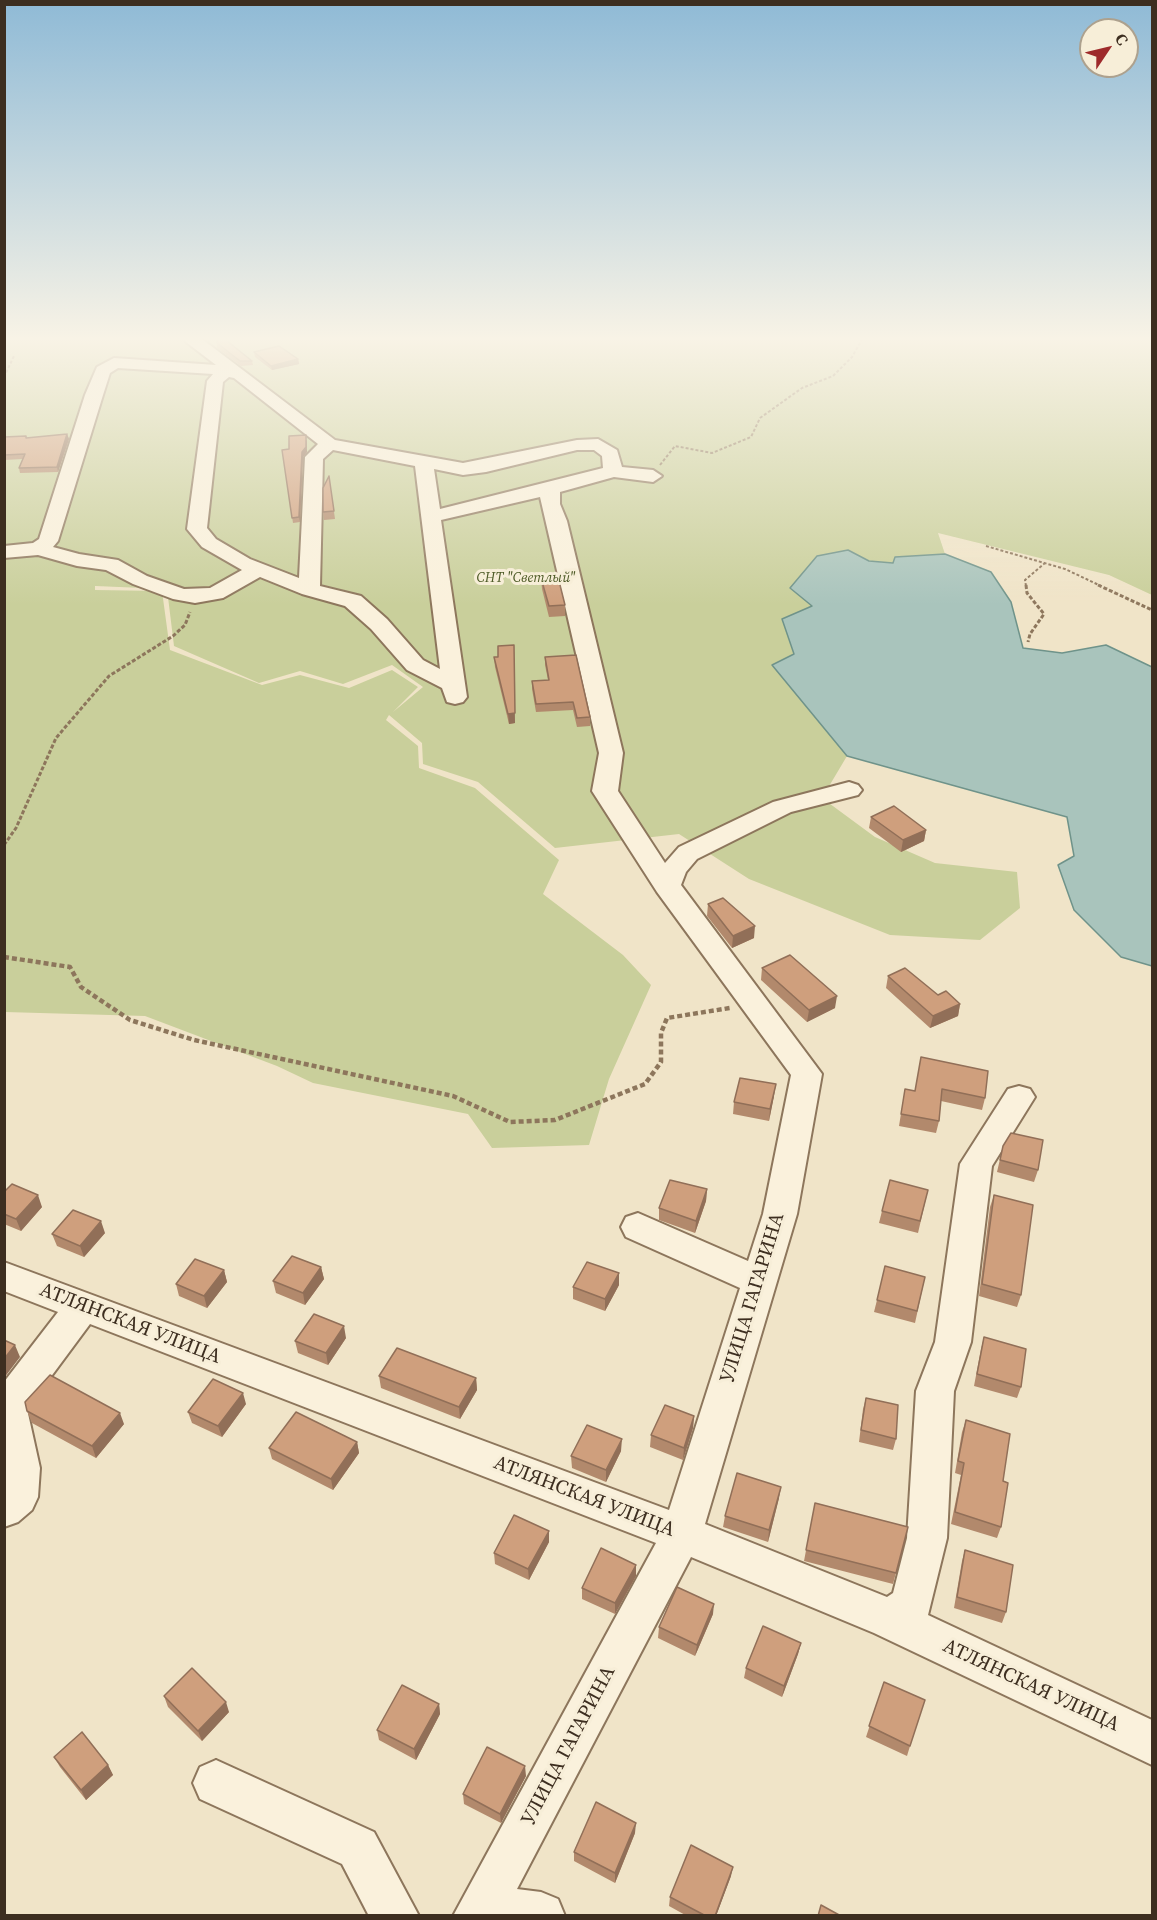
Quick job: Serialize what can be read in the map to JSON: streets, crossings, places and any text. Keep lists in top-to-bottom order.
{
  "streets": {
    "street": ["УЛИЦА ГАГАРИНА", "АТЛЯНСКАЯ УЛИЦА"]
  },
  "crossings": [
    ["УЛИЦА ГАГАРИНА", "АТЛЯНСКАЯ УЛИЦА"]
  ],
  "parks": ["СНТ \"Светлый\""],
  "north": "top right"
}
